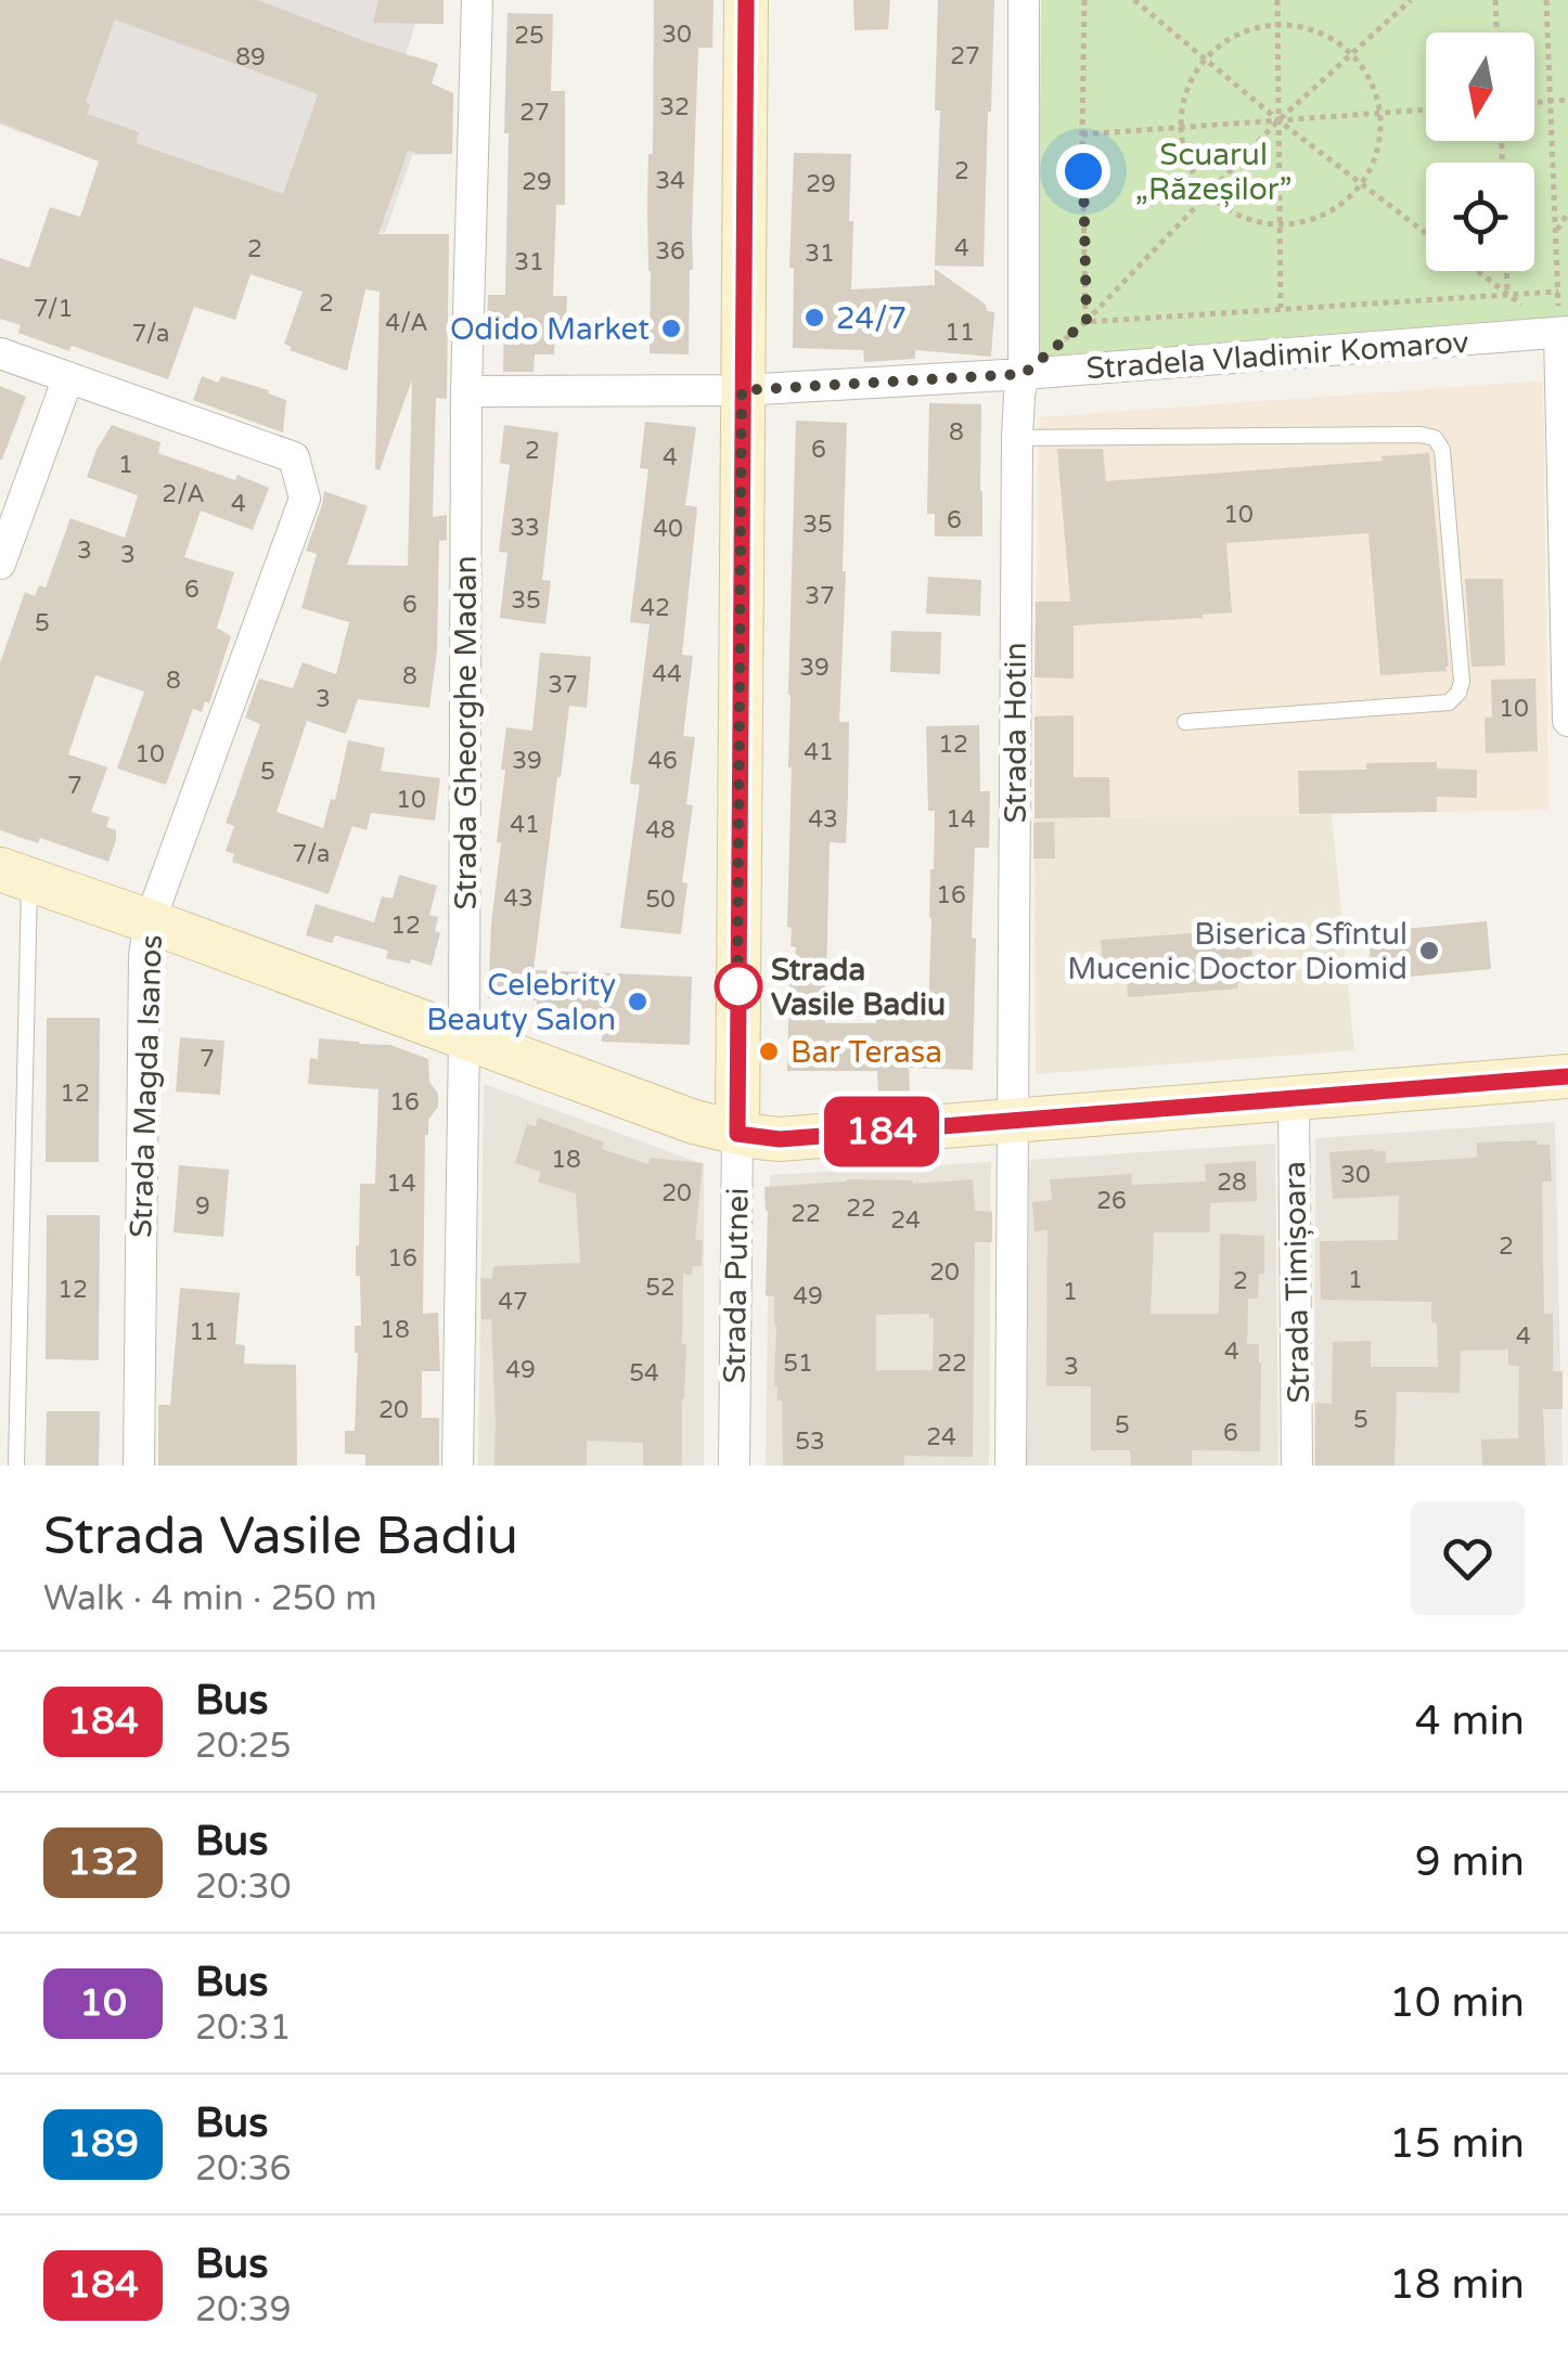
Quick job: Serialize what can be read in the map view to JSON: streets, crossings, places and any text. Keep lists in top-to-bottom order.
{
  "streets": {
    "street": [
      "Stradela Vladimir Komarov",
      "Strada Gheorghe Madan",
      "Strada Hotin",
      "Strada Magda Isanos",
      "Strada Timișoara",
      "Strada Putnei"
    ]
  },
  "crossings": [
    ["Stradela Vladimir Komarov", "Strada Gheorghe Madan"],
    ["Stradela Vladimir Komarov", "Strada Hotin"],
    ["Stradela Vladimir Komarov", "Strada Putnei"]
  ],
  "parks": ["Scuarul „Răzeșilor”"],
  "places": [
    "24/7",
    "Odido Market",
    "Biserica Sfîntul Mucenic Doctor Diomid",
    "Strada Vasile Badiu",
    "Celebrity Beauty Salon",
    "Bar Terasa"
  ],
  "lines": ["bus line 184"],
  "house_numbers": [
    "30",
    "25",
    "27",
    "89",
    "32",
    "27",
    "2",
    "34",
    "29",
    "29",
    "4",
    "2",
    "36",
    "31",
    "31",
    "2",
    "7/1",
    "4/A",
    "11",
    "7/a",
    "8",
    "6",
    "2",
    "4",
    "1",
    "2/A",
    "4",
    "10",
    "6",
    "35",
    "33",
    "40",
    "3",
    "3",
    "6",
    "37",
    "35",
    "6",
    "42",
    "5",
    "39",
    "44",
    "8",
    "8",
    "37",
    "3",
    "10",
    "12",
    "41",
    "10",
    "39",
    "46",
    "5",
    "7",
    "10",
    "43",
    "14",
    "41",
    "48",
    "7/a",
    "16",
    "43",
    "50",
    "12",
    "7",
    "12",
    "16",
    "18",
    "30",
    "28",
    "14",
    "20",
    "26",
    "9",
    "22",
    "22",
    "24",
    "2",
    "16",
    "20",
    "1",
    "2",
    "52",
    "12",
    "1",
    "49",
    "47",
    "18",
    "11",
    "4",
    "4",
    "51",
    "22",
    "3",
    "49",
    "54",
    "20",
    "5",
    "5",
    "6",
    "24",
    "53"
  ],
  "north": "bottom",
  "page": {
    "on_map": "184",
    "heading": ["Strada Vasile Badiu", "Walk · 4 min · 250 m"],
    "list": [
      {
        "mark": "184",
        "name": "Bus",
        "note": "20:25",
        "value": "4 min"
      },
      {
        "mark": "132",
        "name": "Bus",
        "note": "20:30",
        "value": "9 min"
      },
      {
        "mark": "10",
        "name": "Bus",
        "note": "20:31",
        "value": "10 min"
      },
      {
        "mark": "189",
        "name": "Bus",
        "note": "20:36",
        "value": "15 min"
      },
      {
        "mark": "184",
        "name": "Bus",
        "note": "20:39",
        "value": "18 min"
      }
    ]
  }
}
